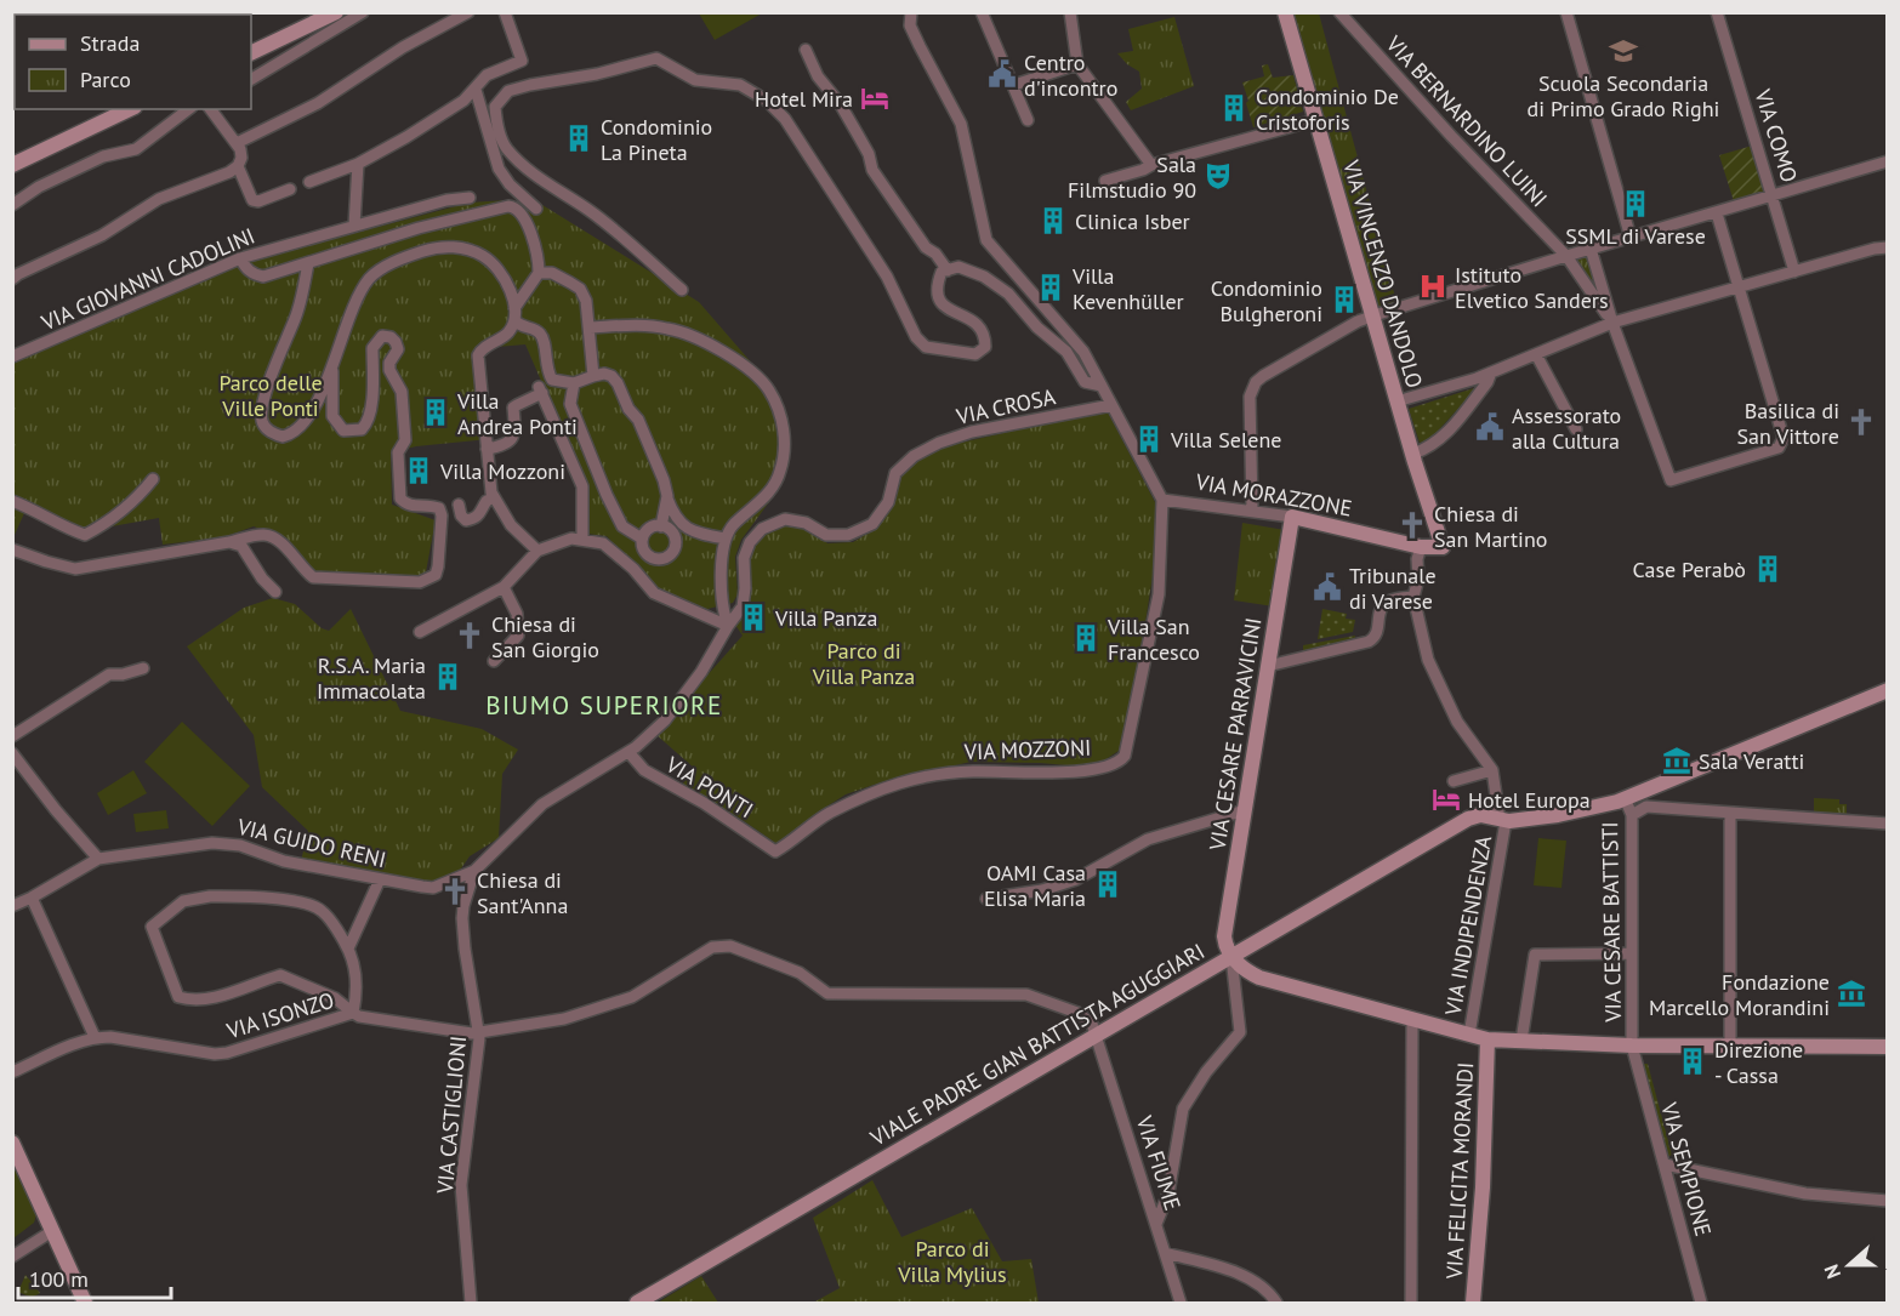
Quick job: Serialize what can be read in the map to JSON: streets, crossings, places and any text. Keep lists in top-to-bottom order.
{
  "streets": {
    "main road": [
      "VIA VINCENZO DANDOLO",
      "VIA MORAZZONE",
      "VIA CESARE PARRAVICINI",
      "VIALE PADRE GIAN BATTISTA AGUGGIARI",
      "VIA FELICITA MORANDI"
    ],
    "street": [
      "VIA BERNARDINO LUINI",
      "VIA COMO",
      "VIA GIOVANNI CADOLINI",
      "VIA CROSA",
      "VIA MOZZONI",
      "VIA PONTI",
      "VIA GUIDO RENI",
      "VIA CESARE BATTISTI",
      "VIA INDIPENDENZA",
      "VIA ISONZO",
      "VIA CASTIGLIONI",
      "VIA FIUME",
      "VIA SEMPIONE"
    ]
  },
  "crossings": [
    ["VIA VINCENZO DANDOLO", "VIA MORAZZONE"],
    ["VIA CROSA", "VIA CASTIGLIONI"],
    ["VIA MORAZZONE", "VIA CESARE PARRAVICINI"],
    ["VIA MORAZZONE", "VIA MOZZONI"],
    ["VIA CESARE PARRAVICINI", "VIALE PADRE GIAN BATTISTA AGUGGIARI"],
    ["VIA MOZZONI", "VIA PONTI"],
    ["VIA PONTI", "VIA CASTIGLIONI"],
    ["VIA GUIDO RENI", "VIA CASTIGLIONI"],
    ["VIA CESARE BATTISTI", "VIA SEMPIONE"],
    ["VIA INDIPENDENZA", "VIALE PADRE GIAN BATTISTA AGUGGIARI"],
    ["VIA ISONZO", "VIALE PADRE GIAN BATTISTA AGUGGIARI"],
    ["VIA ISONZO", "VIA CASTIGLIONI"],
    ["VIA ISONZO", "VIA FIUME"],
    ["VIALE PADRE GIAN BATTISTA AGUGGIARI", "VIA FIUME"]
  ],
  "districts": ["BIUMO SUPERIORE"],
  "parks": ["Parco delle Ville Ponti", "Parco di Villa Panza", "Parco di Villa Mylius"],
  "places": {
    "school or university": ["Scuola Secondaria di Primo Grado Righi"],
    "public building": ["Centro d'incontro", "Assessorato alla Cultura", "Tribunale di Varese"],
    "hotel": ["Hotel Mira", "Hotel Europa"],
    "building": [
      "Condominio De Cristoforis",
      "Condominio La Pineta",
      "SSML di Varese",
      "Clinica Isber",
      "Villa Kevenhüller",
      "Condominio Bulgheroni",
      "Villa Andrea Ponti",
      "Villa Selene",
      "Villa Mozzoni",
      "Case Perabò",
      "Villa Panza",
      "Villa San Francesco",
      "R.S.A. Maria Immacolata",
      "OAMI Casa Elisa Maria",
      "Direzione - Cassa"
    ],
    "theatre": ["Sala Filmstudio 90"],
    "hospital": ["Istituto Elvetico Sanders"],
    "church": [
      "Basilica di San Vittore",
      "Chiesa di San Martino",
      "Chiesa di San Giorgio",
      "Chiesa di Sant'Anna"
    ],
    "museum": ["Sala Veratti", "Fondazione Marcello Morandini"]
  },
  "legend": ["Strada", "Parco"],
  "scale_bar": "100 m",
  "north": "left"
}
